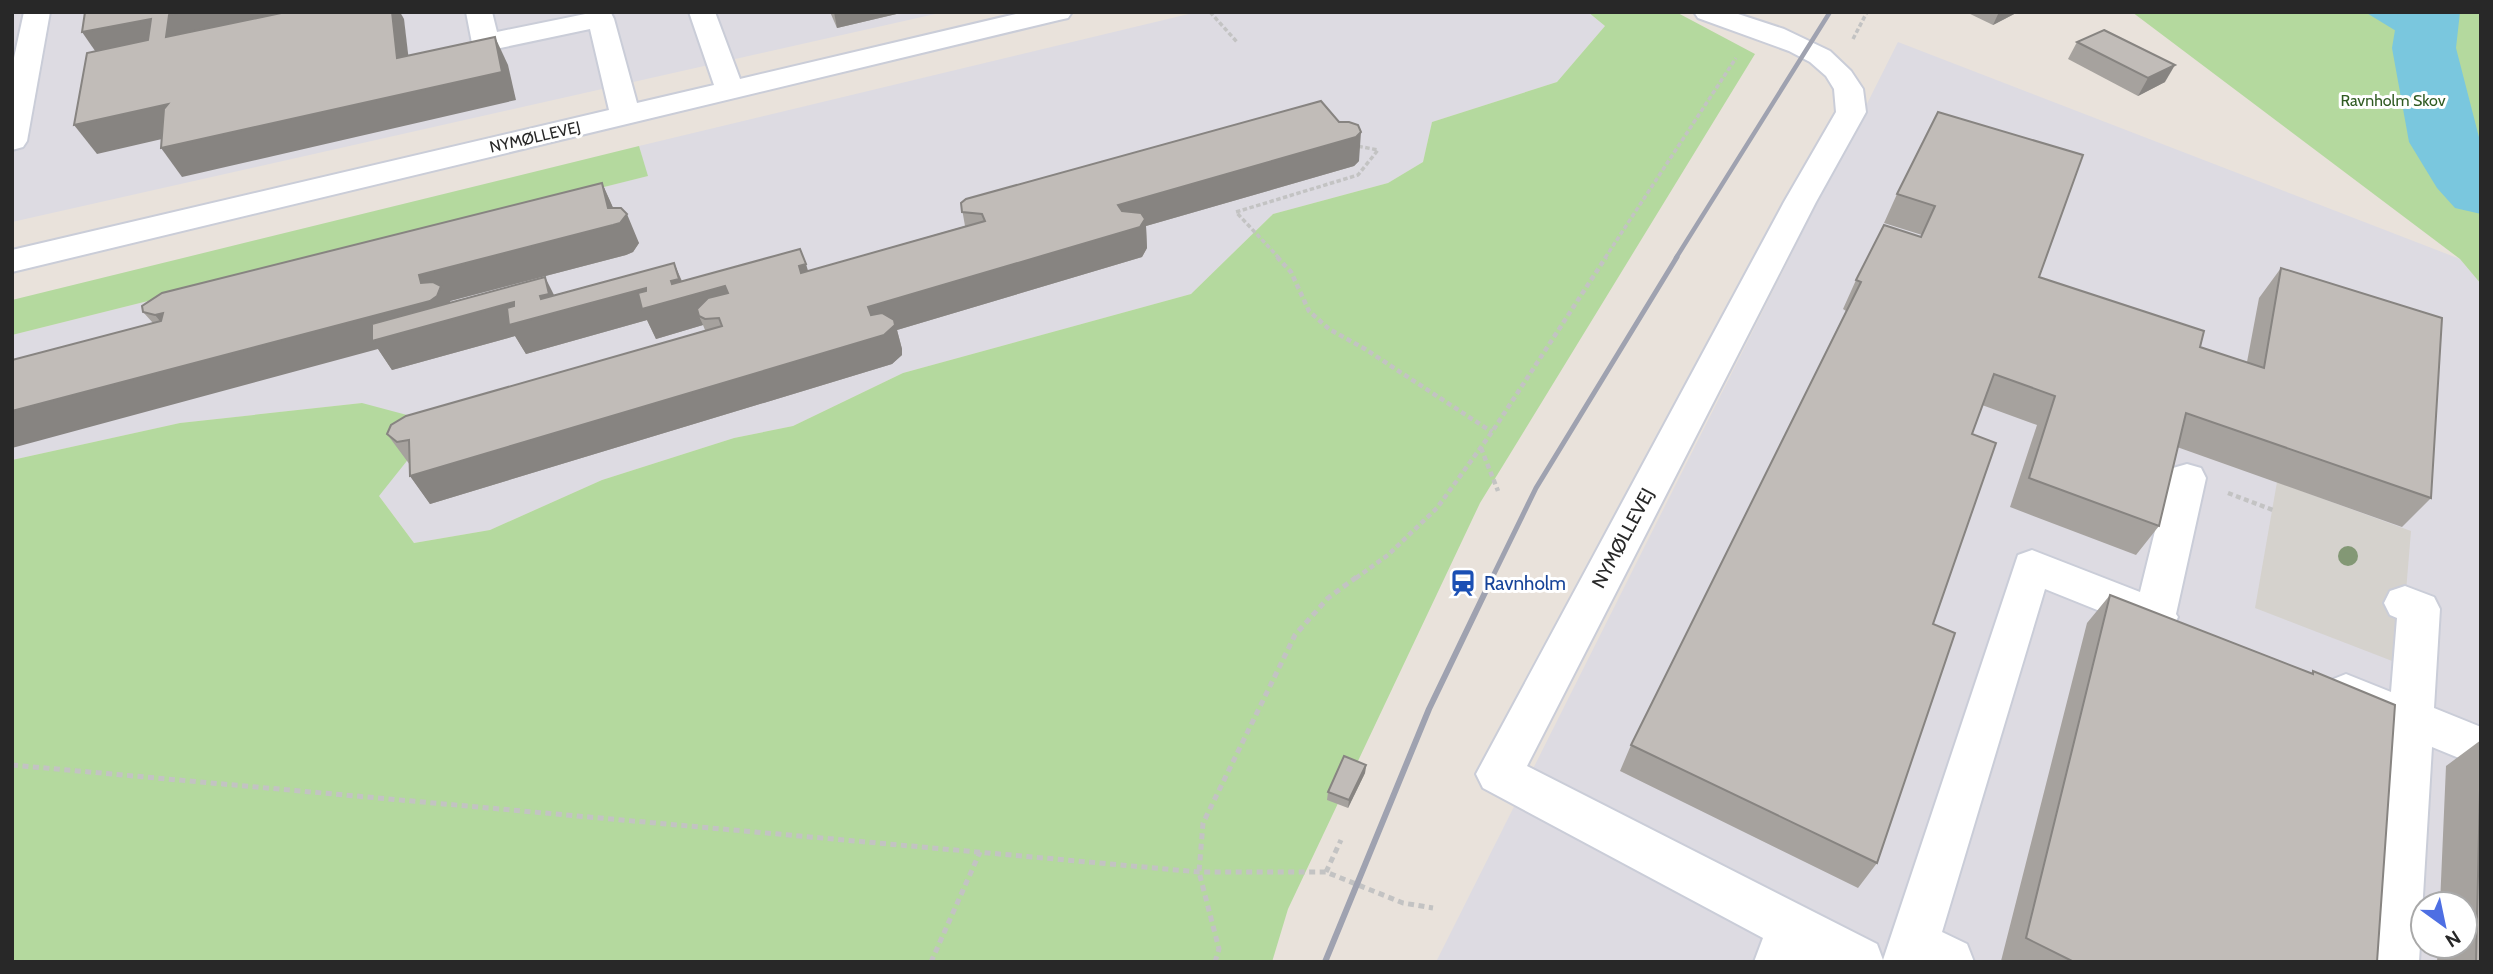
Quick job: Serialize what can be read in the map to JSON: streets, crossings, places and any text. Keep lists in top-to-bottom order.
{
  "streets": {
    "street": ["NYMØLLEVEJ"]
  },
  "parks": ["Ravnholm Skov"],
  "places": {
    "station": ["Ravnholm"]
  },
  "north": "bottom right"
}
